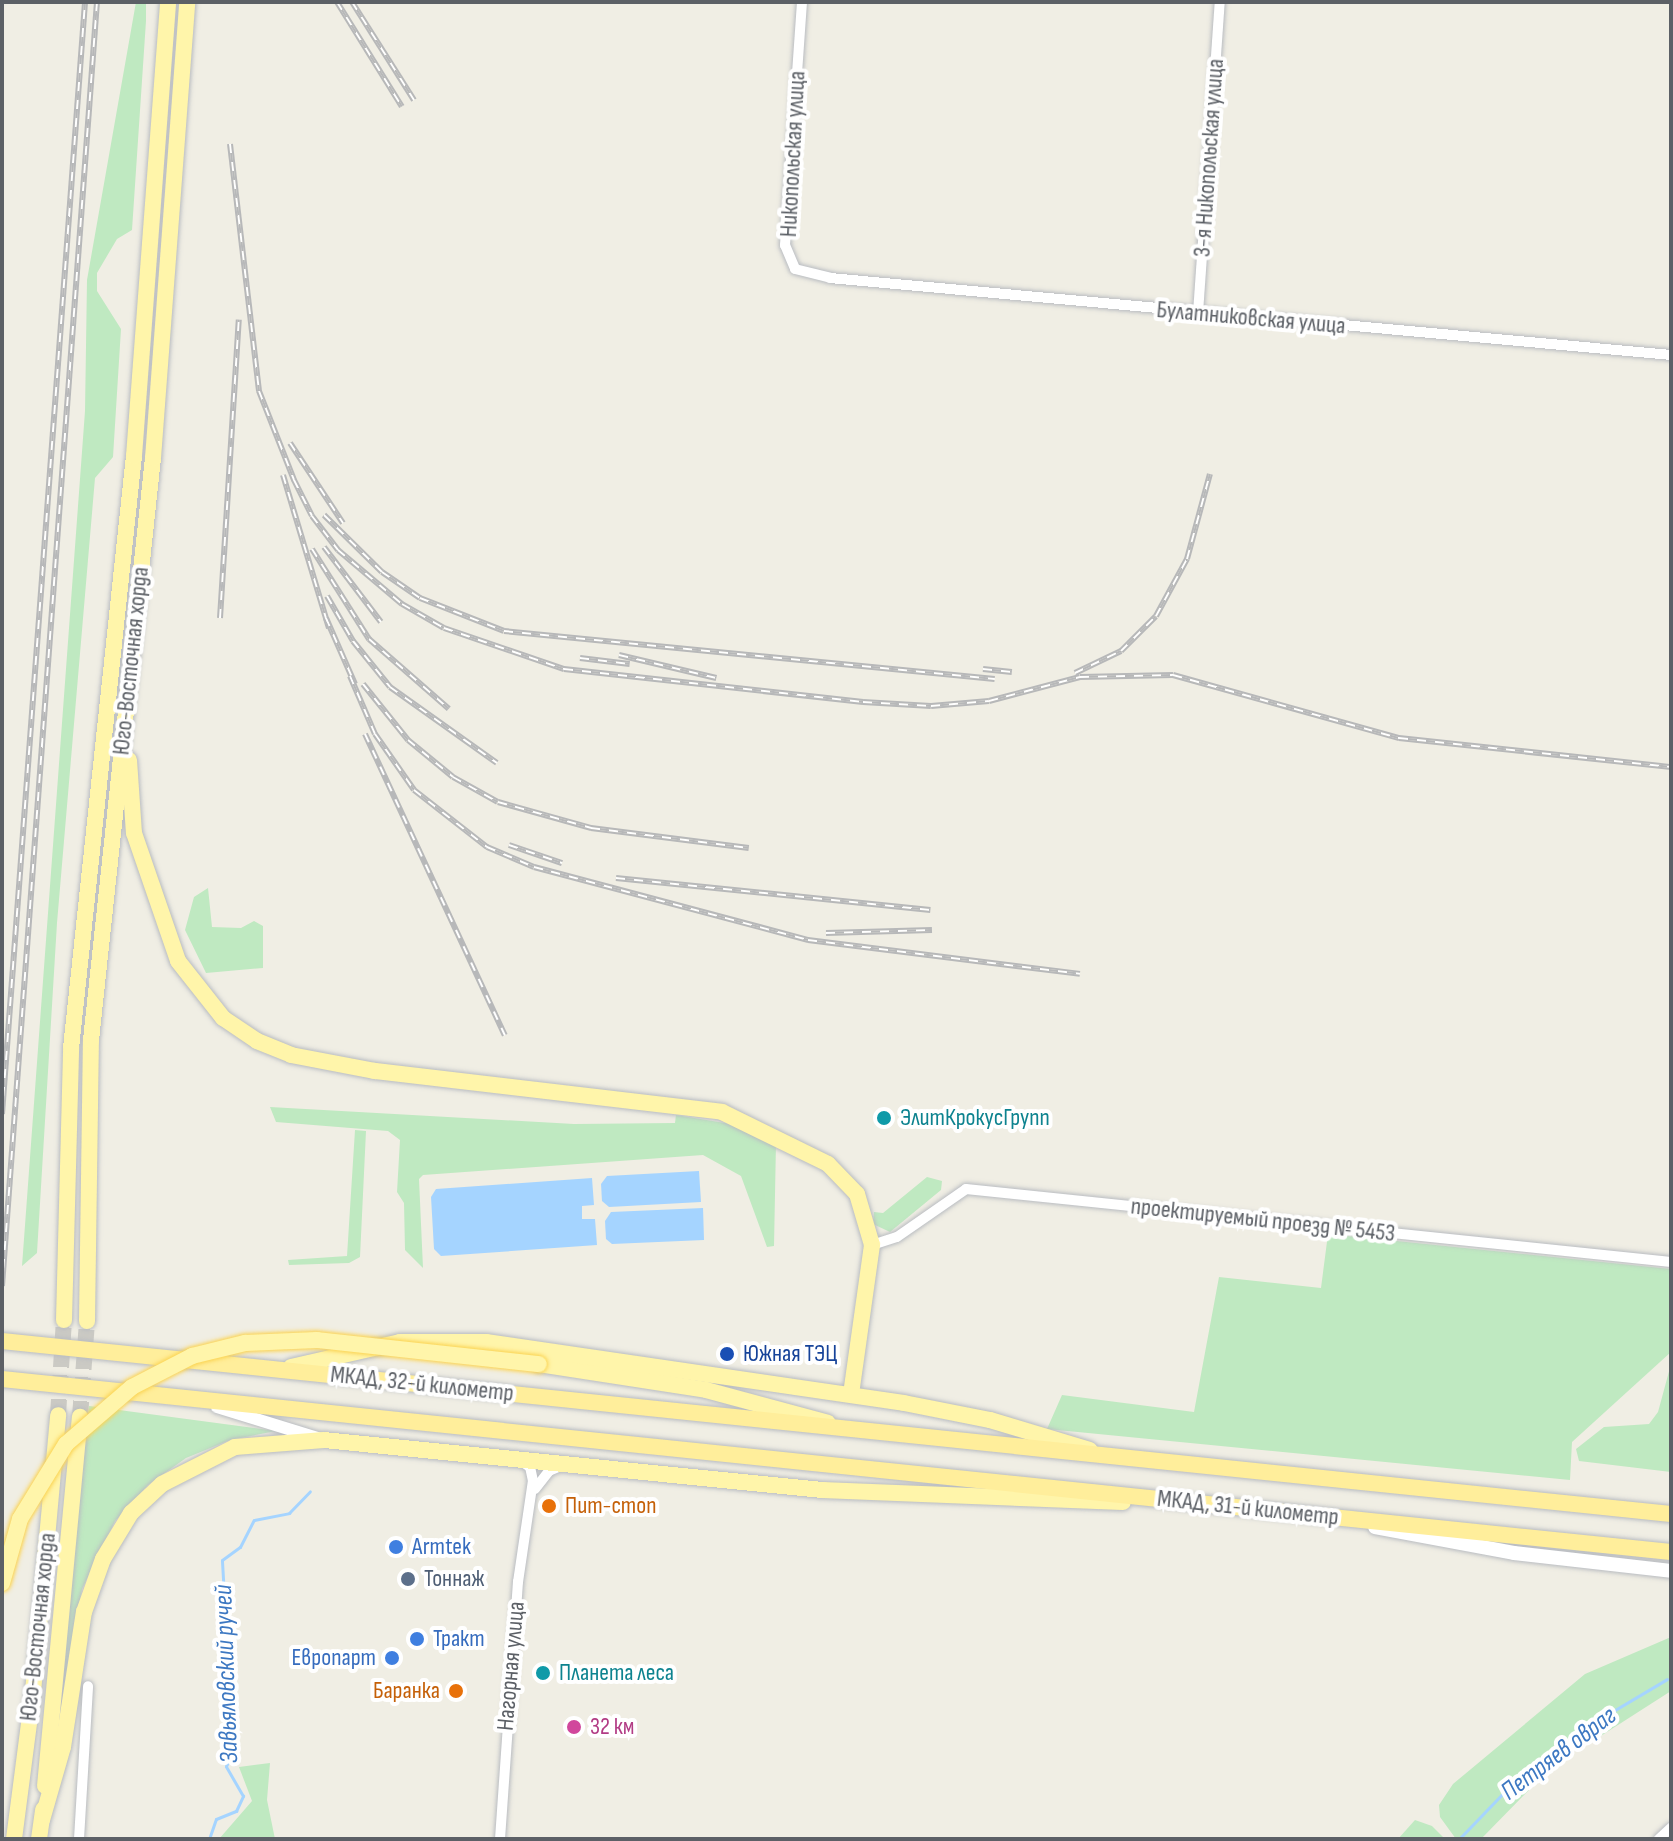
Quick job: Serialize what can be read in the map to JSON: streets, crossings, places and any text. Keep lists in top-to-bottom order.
{
  "streets": {
    "highway": ["МКАД, 32-й километр", "МКАД, 31-й километр"],
    "main road": ["Юго-Восточная хорда"],
    "street": [
      "Никопольская улица",
      "3-я Никопольская улица",
      "Булатниковская улица",
      "проектируемый проезд № 5453",
      "Нагорная улица"
    ]
  },
  "crossings": [
    ["Никопольская улица", "Булатниковская улица"],
    ["3-я Никопольская улица", "Булатниковская улица"],
    ["МКАД, 32-й километр", "МКАД, 31-й километр"]
  ],
  "water": ["Завьяловский ручей", "Петряев овраг"],
  "places": [
    "ЭлитКрокусГрупп",
    "Южная ТЭЦ",
    "Пит-стоп",
    "Armtek",
    "Тоннаж",
    "Тракт",
    "Европарт",
    "Планета леса",
    "Баранка",
    "32 км"
  ]
}
